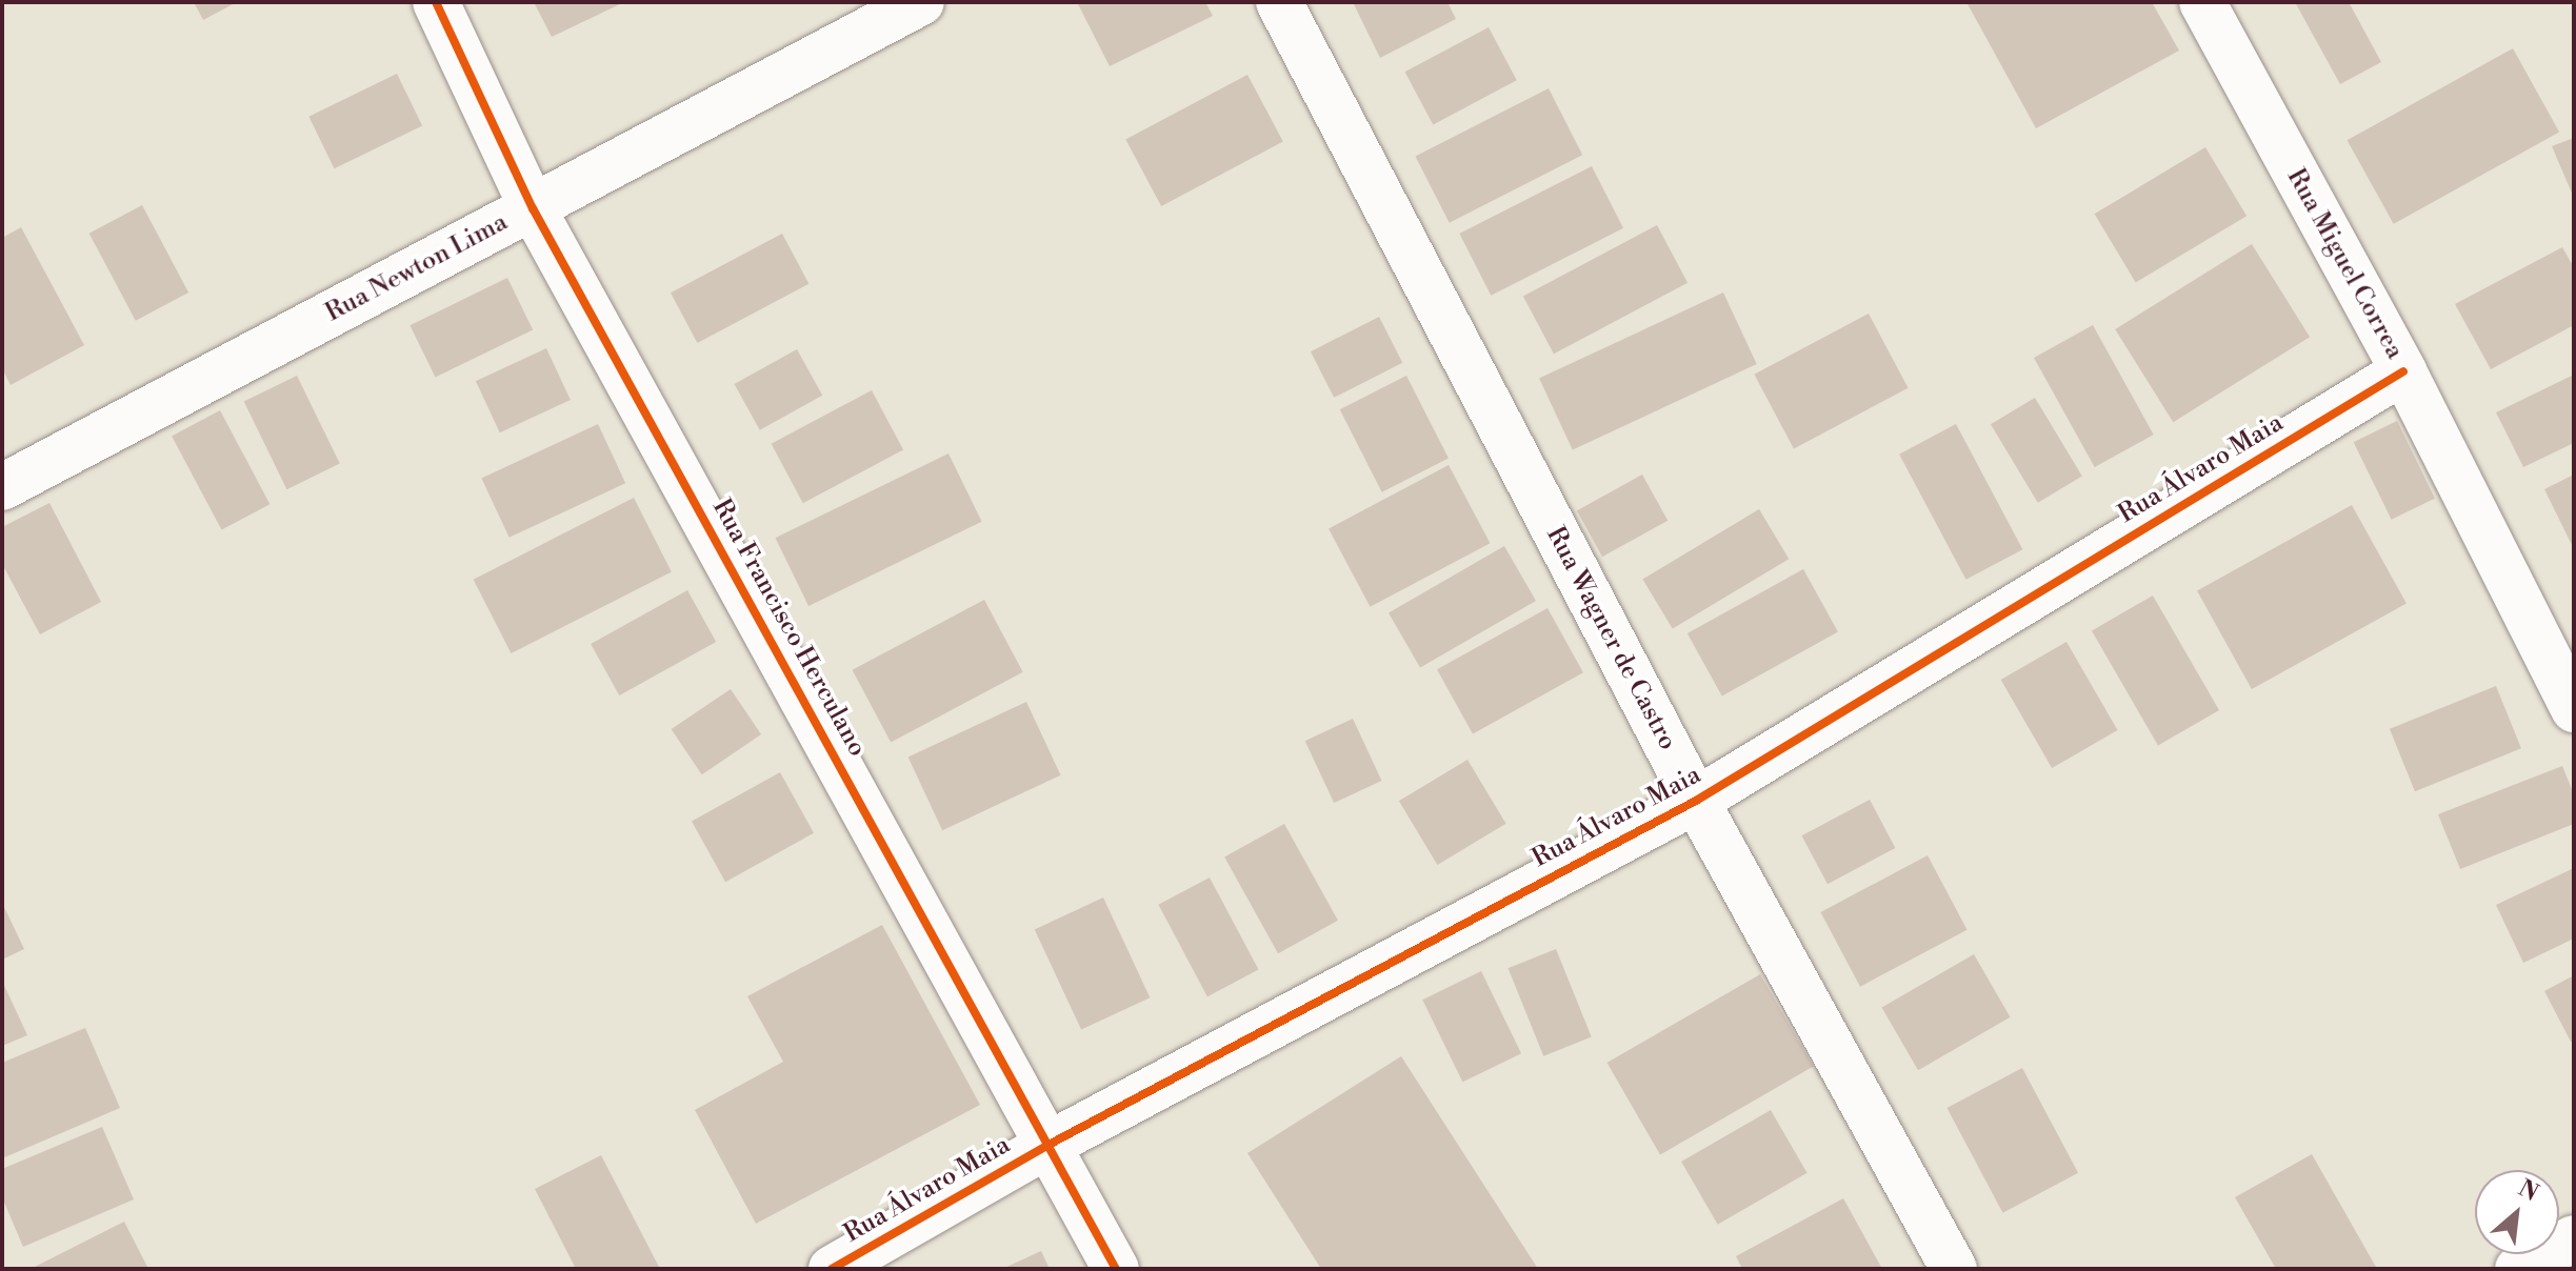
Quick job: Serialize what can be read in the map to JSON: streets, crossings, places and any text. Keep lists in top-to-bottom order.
{
  "streets": {
    "street": [
      "Rua Miguel Correa",
      "Rua Newton Lima",
      "Rua Álvaro Maia",
      "Rua Francisco Herculano",
      "Rua Wagner de Castro"
    ]
  },
  "crossings": [
    ["Rua Miguel Correa", "Rua Álvaro Maia"],
    ["Rua Newton Lima", "Rua Francisco Herculano"],
    ["Rua Álvaro Maia", "Rua Francisco Herculano"],
    ["Rua Álvaro Maia", "Rua Wagner de Castro"]
  ],
  "north": "top right"
}
